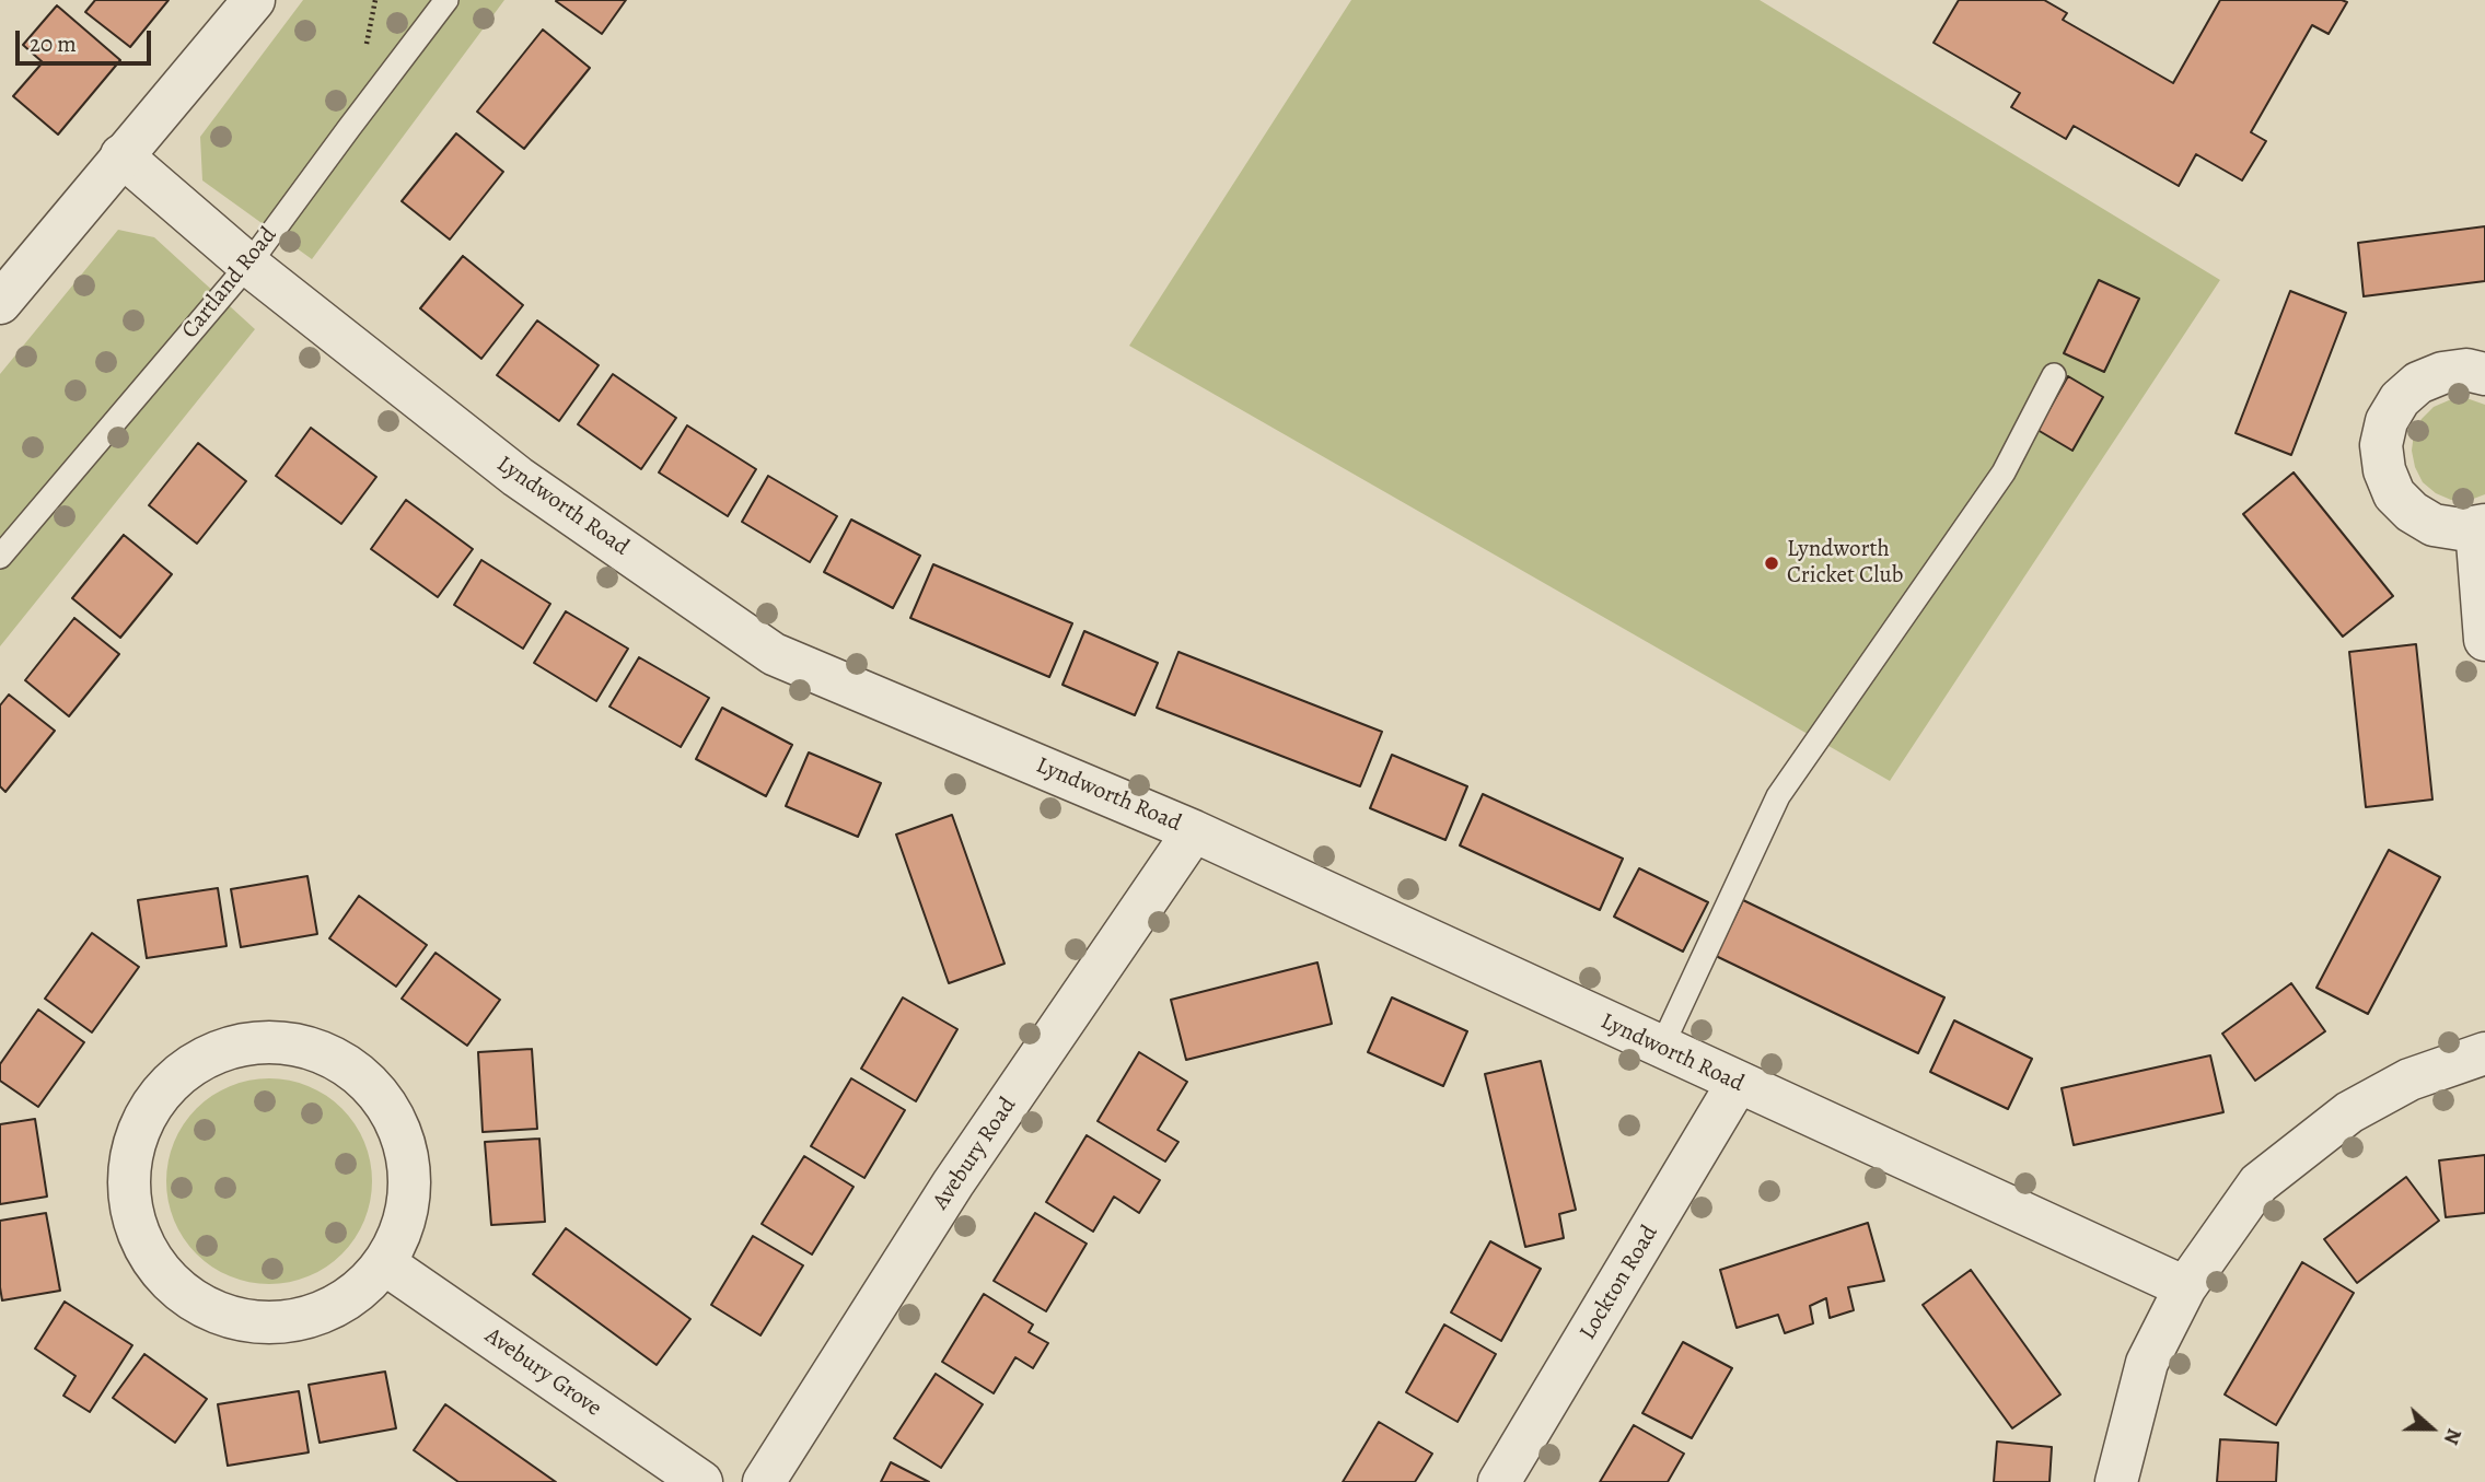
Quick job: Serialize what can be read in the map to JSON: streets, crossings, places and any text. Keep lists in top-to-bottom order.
{
  "streets": {
    "street": [
      "Lyndworth Road",
      "Avebury Road",
      "Lockton Road",
      "Avebury Grove"
    ],
    "lane": ["Cartland Road"]
  },
  "crossings": [
    ["Cartland Road", "Lyndworth Road"],
    ["Lyndworth Road", "Avebury Road"],
    ["Lyndworth Road", "Lockton Road"]
  ],
  "places": ["Lyndworth Cricket Club"],
  "scale_bar": "20 m",
  "north": "right"
}
